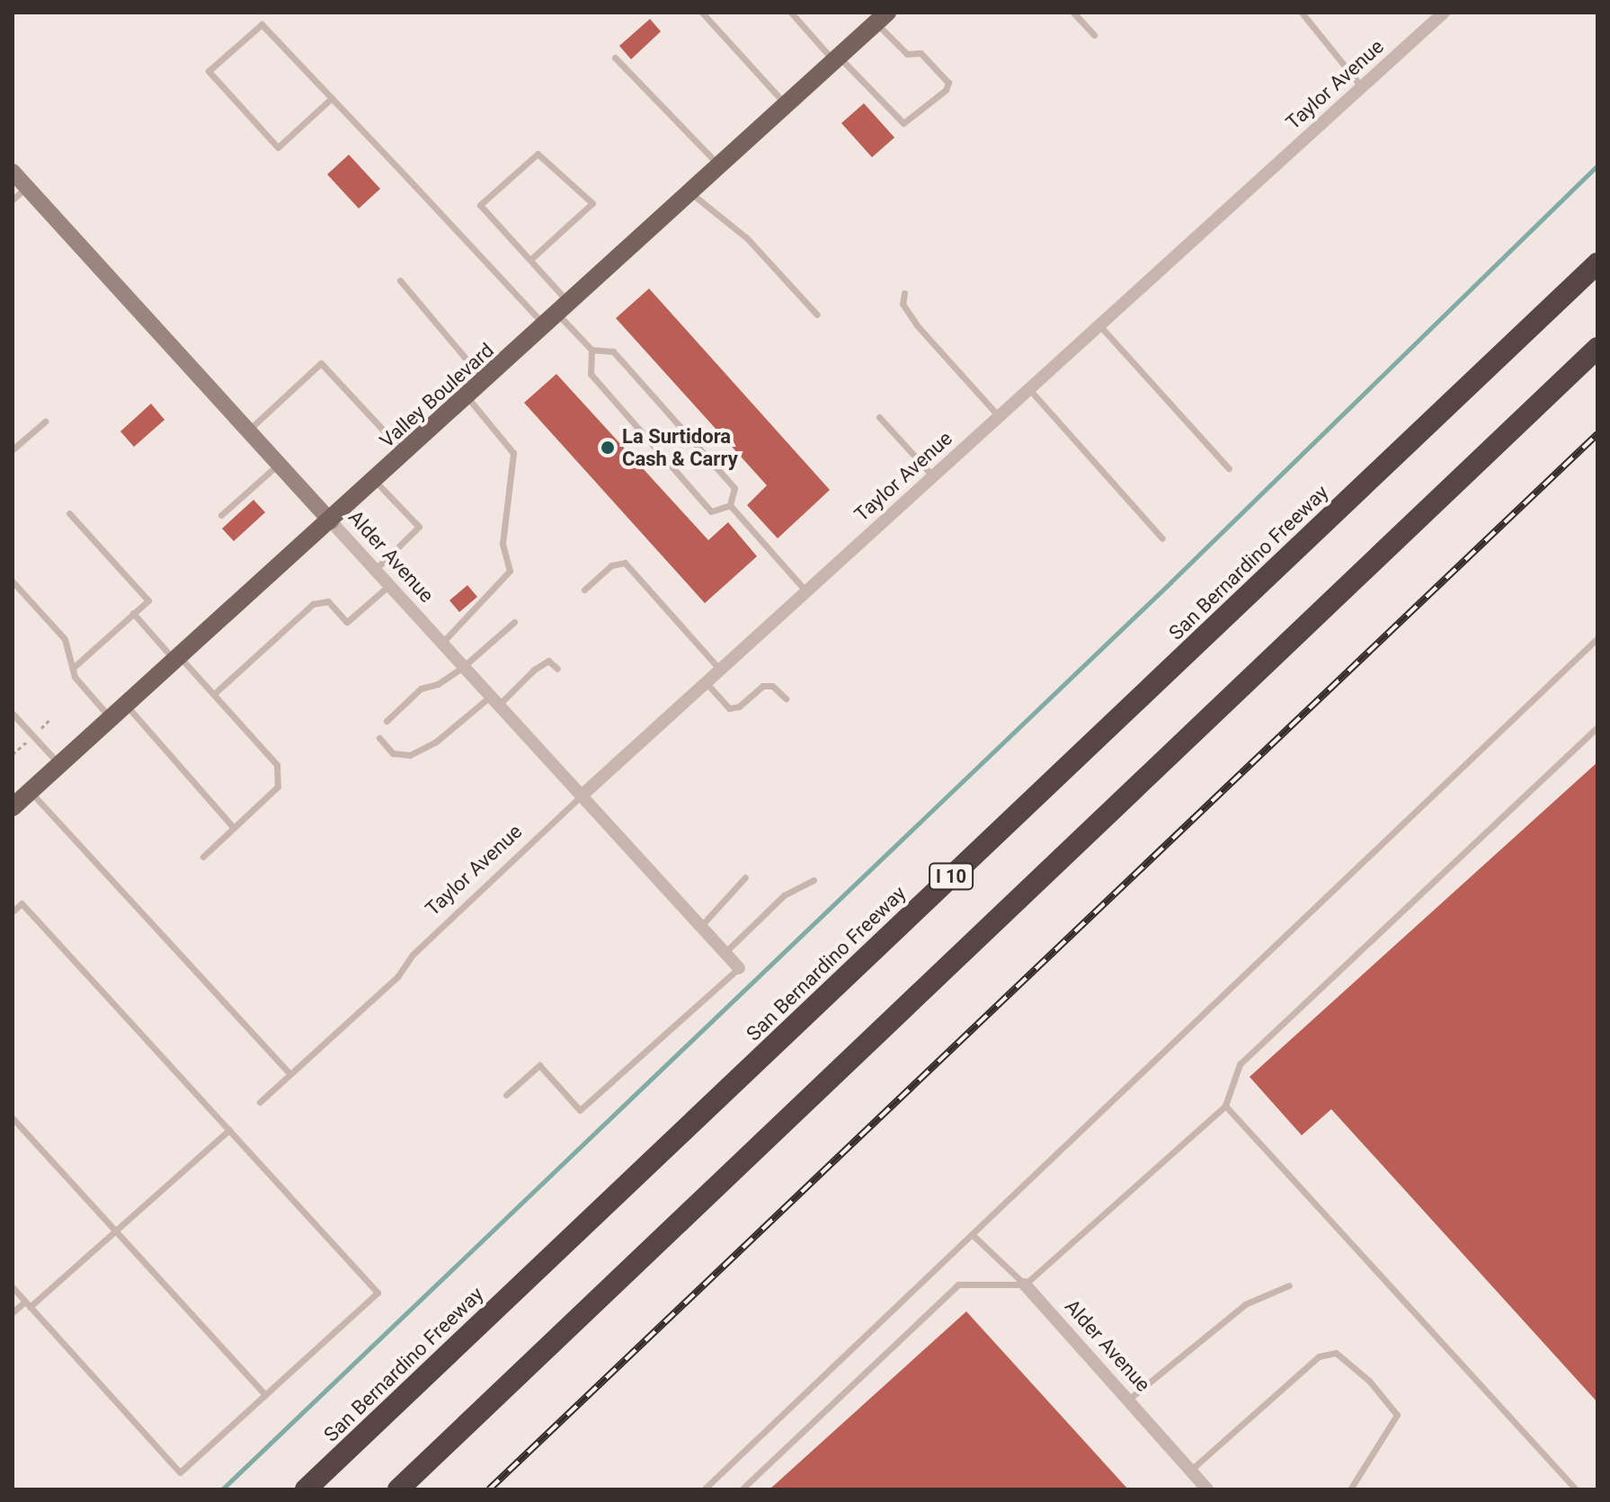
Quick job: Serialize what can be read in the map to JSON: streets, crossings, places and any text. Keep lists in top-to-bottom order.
{
  "streets": {
    "highway": ["San Bernardino Freeway", "I 10"],
    "main road": ["Valley Boulevard", "Alder Avenue"],
    "street": ["Taylor Avenue"]
  },
  "crossings": [
    ["Taylor Avenue", "Alder Avenue"],
    ["Valley Boulevard", "Alder Avenue"]
  ],
  "places": ["La Surtidora Cash & Carry"]
}
